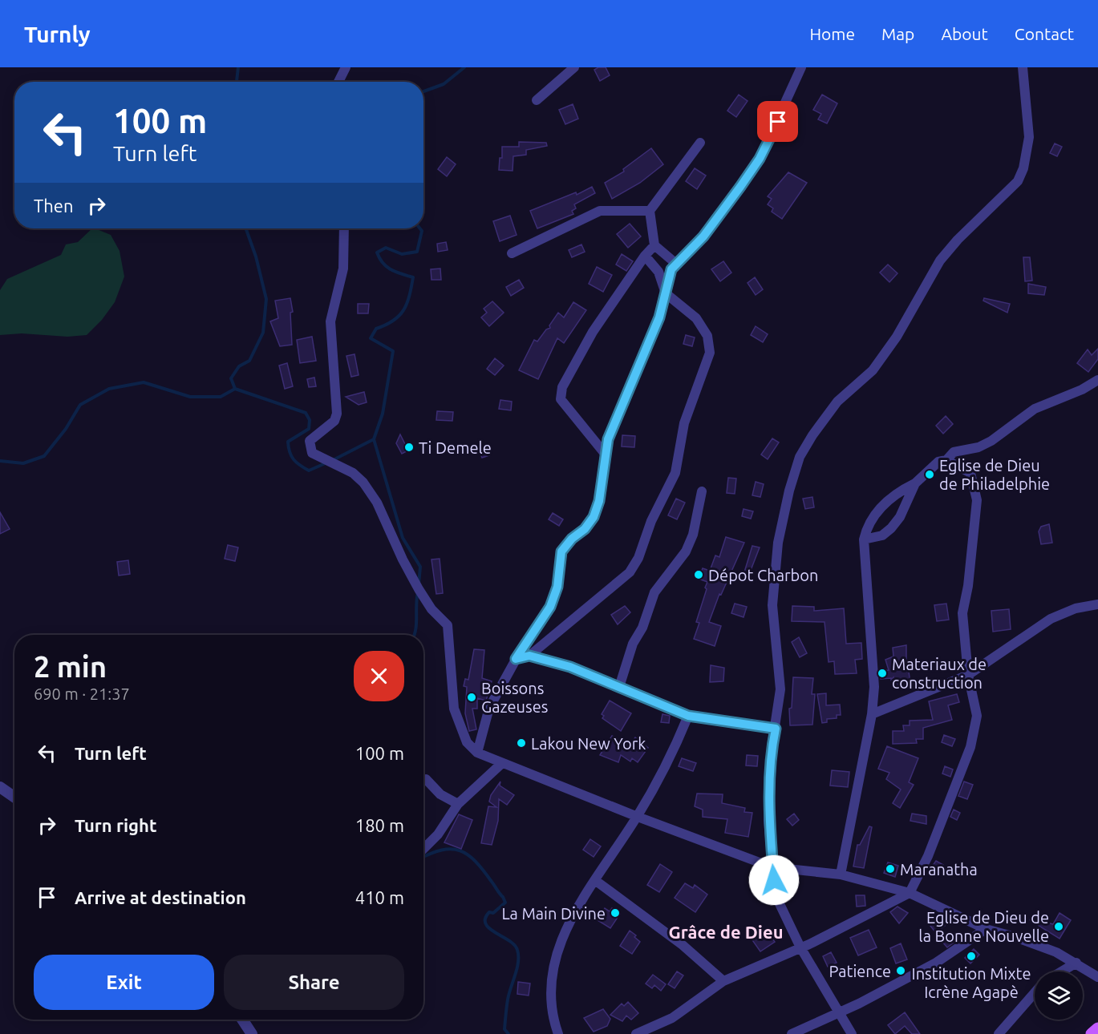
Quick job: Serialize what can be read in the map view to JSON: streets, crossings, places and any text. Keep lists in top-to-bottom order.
{
  "districts": ["Grâce de Dieu"],
  "places": [
    "Ti Demele",
    "Eglise de Dieu de Philadelphie",
    "Dépot Charbon",
    "Materiaux de construction",
    "Boissons Gazeuses",
    "Lakou New York",
    "Maranatha",
    "La Main Divine",
    "Eglise de Dieu de la Bonne Nouvelle",
    "Institution Mixte Icrène Agapè",
    "Patience"
  ],
  "page": {
    "header": "Turnly",
    "nav": [
      "Home",
      "Map",
      "About",
      "Contact"
    ],
    "turn": ["100 m", "Turn left"],
    "then": "Then",
    "heading": ["2 min", "690 m · 21:37"],
    "list": [
      {
        "name": "Turn left",
        "value": "100 m"
      },
      {
        "name": "Turn right",
        "value": "180 m"
      },
      {
        "name": "Arrive at destination",
        "value": "410 m"
      }
    ],
    "buttons": ["Exit", "Share"]
  }
}
